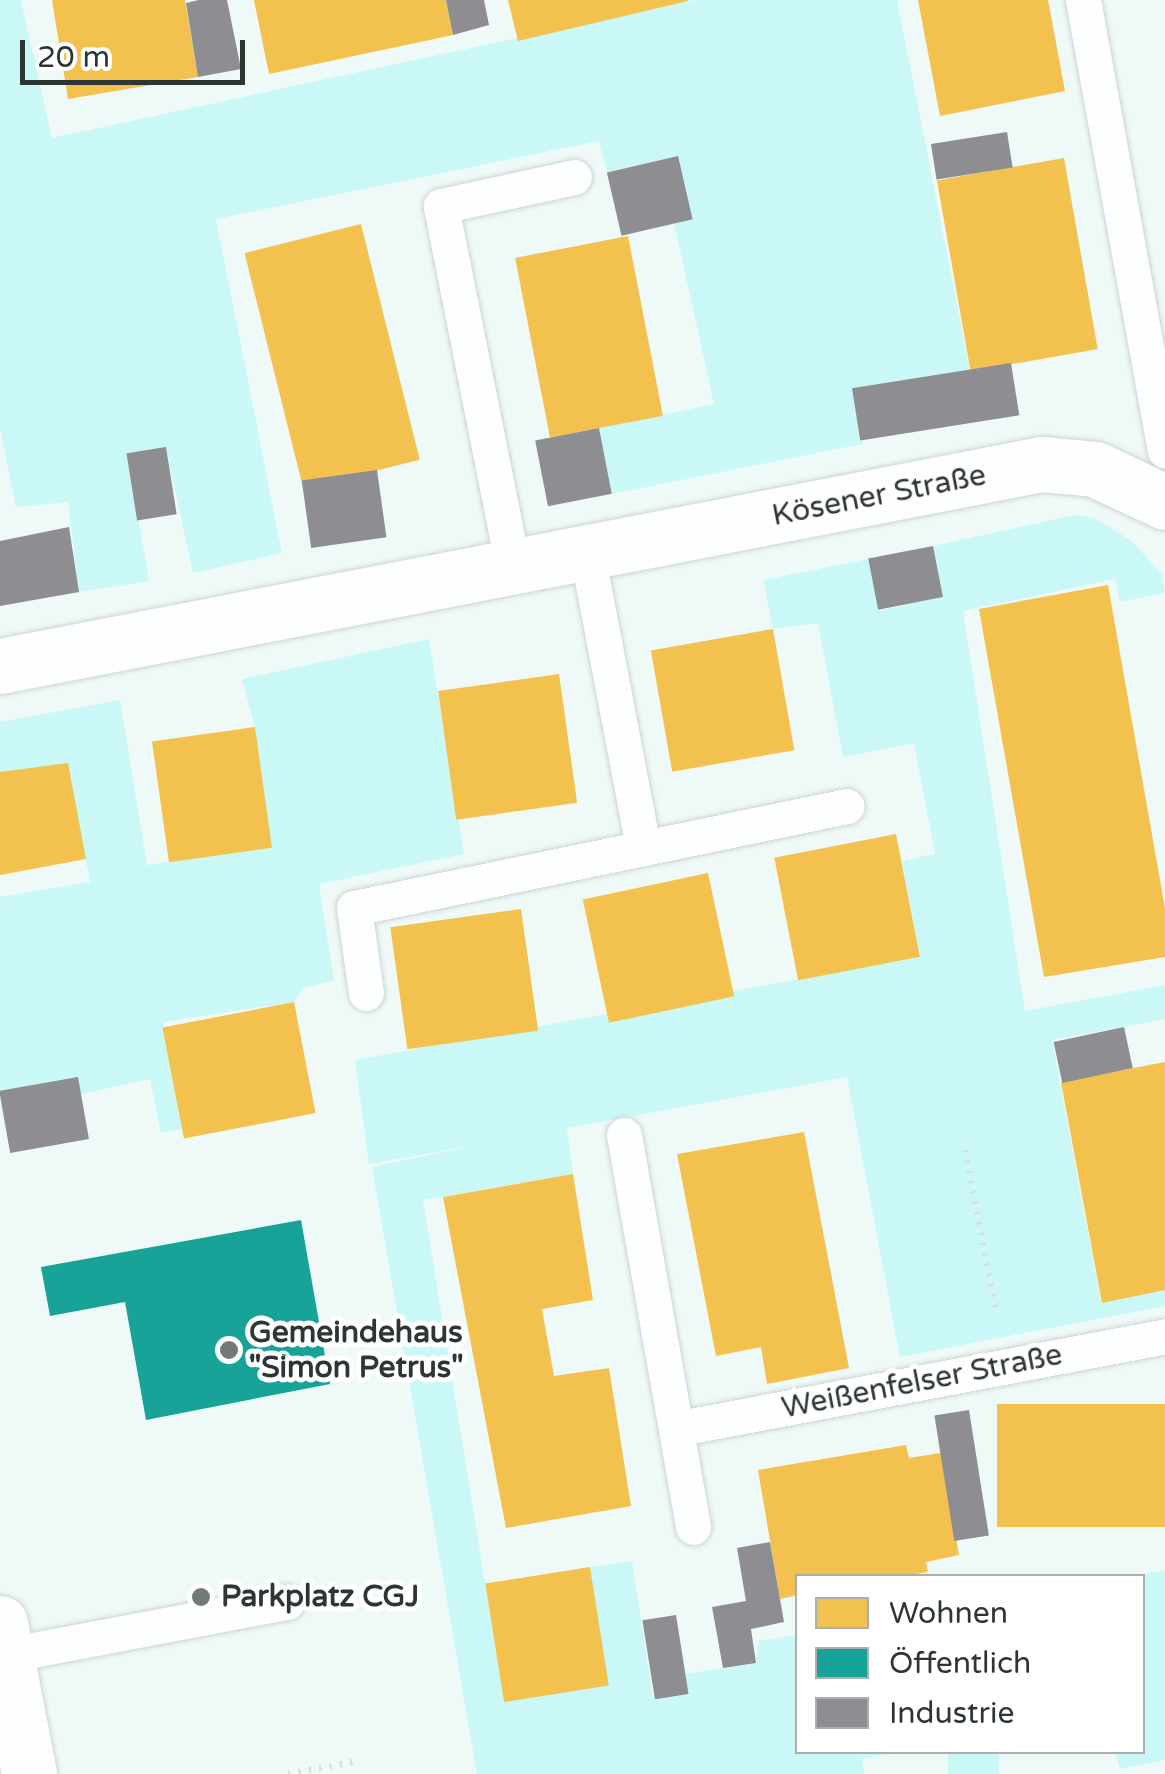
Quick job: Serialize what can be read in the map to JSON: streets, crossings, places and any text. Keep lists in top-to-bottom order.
{
  "streets": {
    "street": ["Kösener Straße"],
    "lane": ["Weißenfelser Straße"]
  },
  "places": ["Gemeindehaus \"Simon Petrus\"", "Parkplatz CGJ"],
  "legend": ["Wohnen", "Öffentlich", "Industrie"],
  "scale_bar": "20 m"
}
